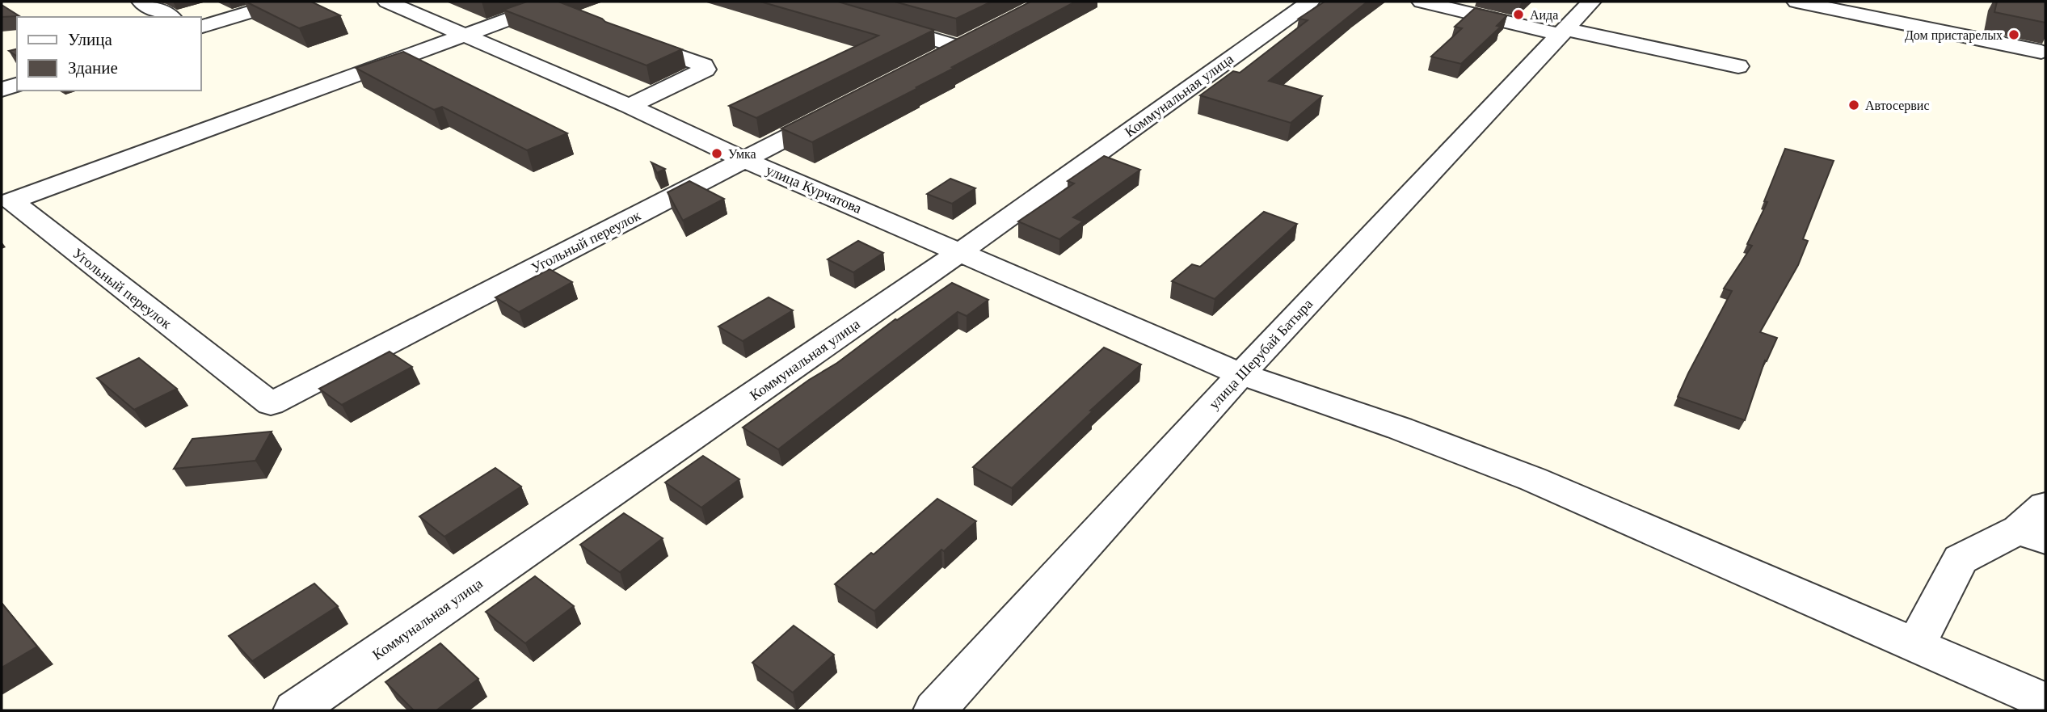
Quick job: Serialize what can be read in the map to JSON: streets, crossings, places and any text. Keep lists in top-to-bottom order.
{
  "streets": {
    "street": [
      "Коммунальная улица",
      "улица Курчатова",
      "Угольный переулок",
      "улица Шерубай Батыра"
    ]
  },
  "crossings": [
    ["Коммунальная улица", "улица Курчатова"],
    ["улица Курчатова", "Угольный переулок"],
    ["улица Курчатова", "улица Шерубай Батыра"]
  ],
  "places": [
    "Аида",
    "Дом пристарелых",
    "Автосервис",
    "Умка"
  ],
  "legend": ["Улица", "Здание"]
}
